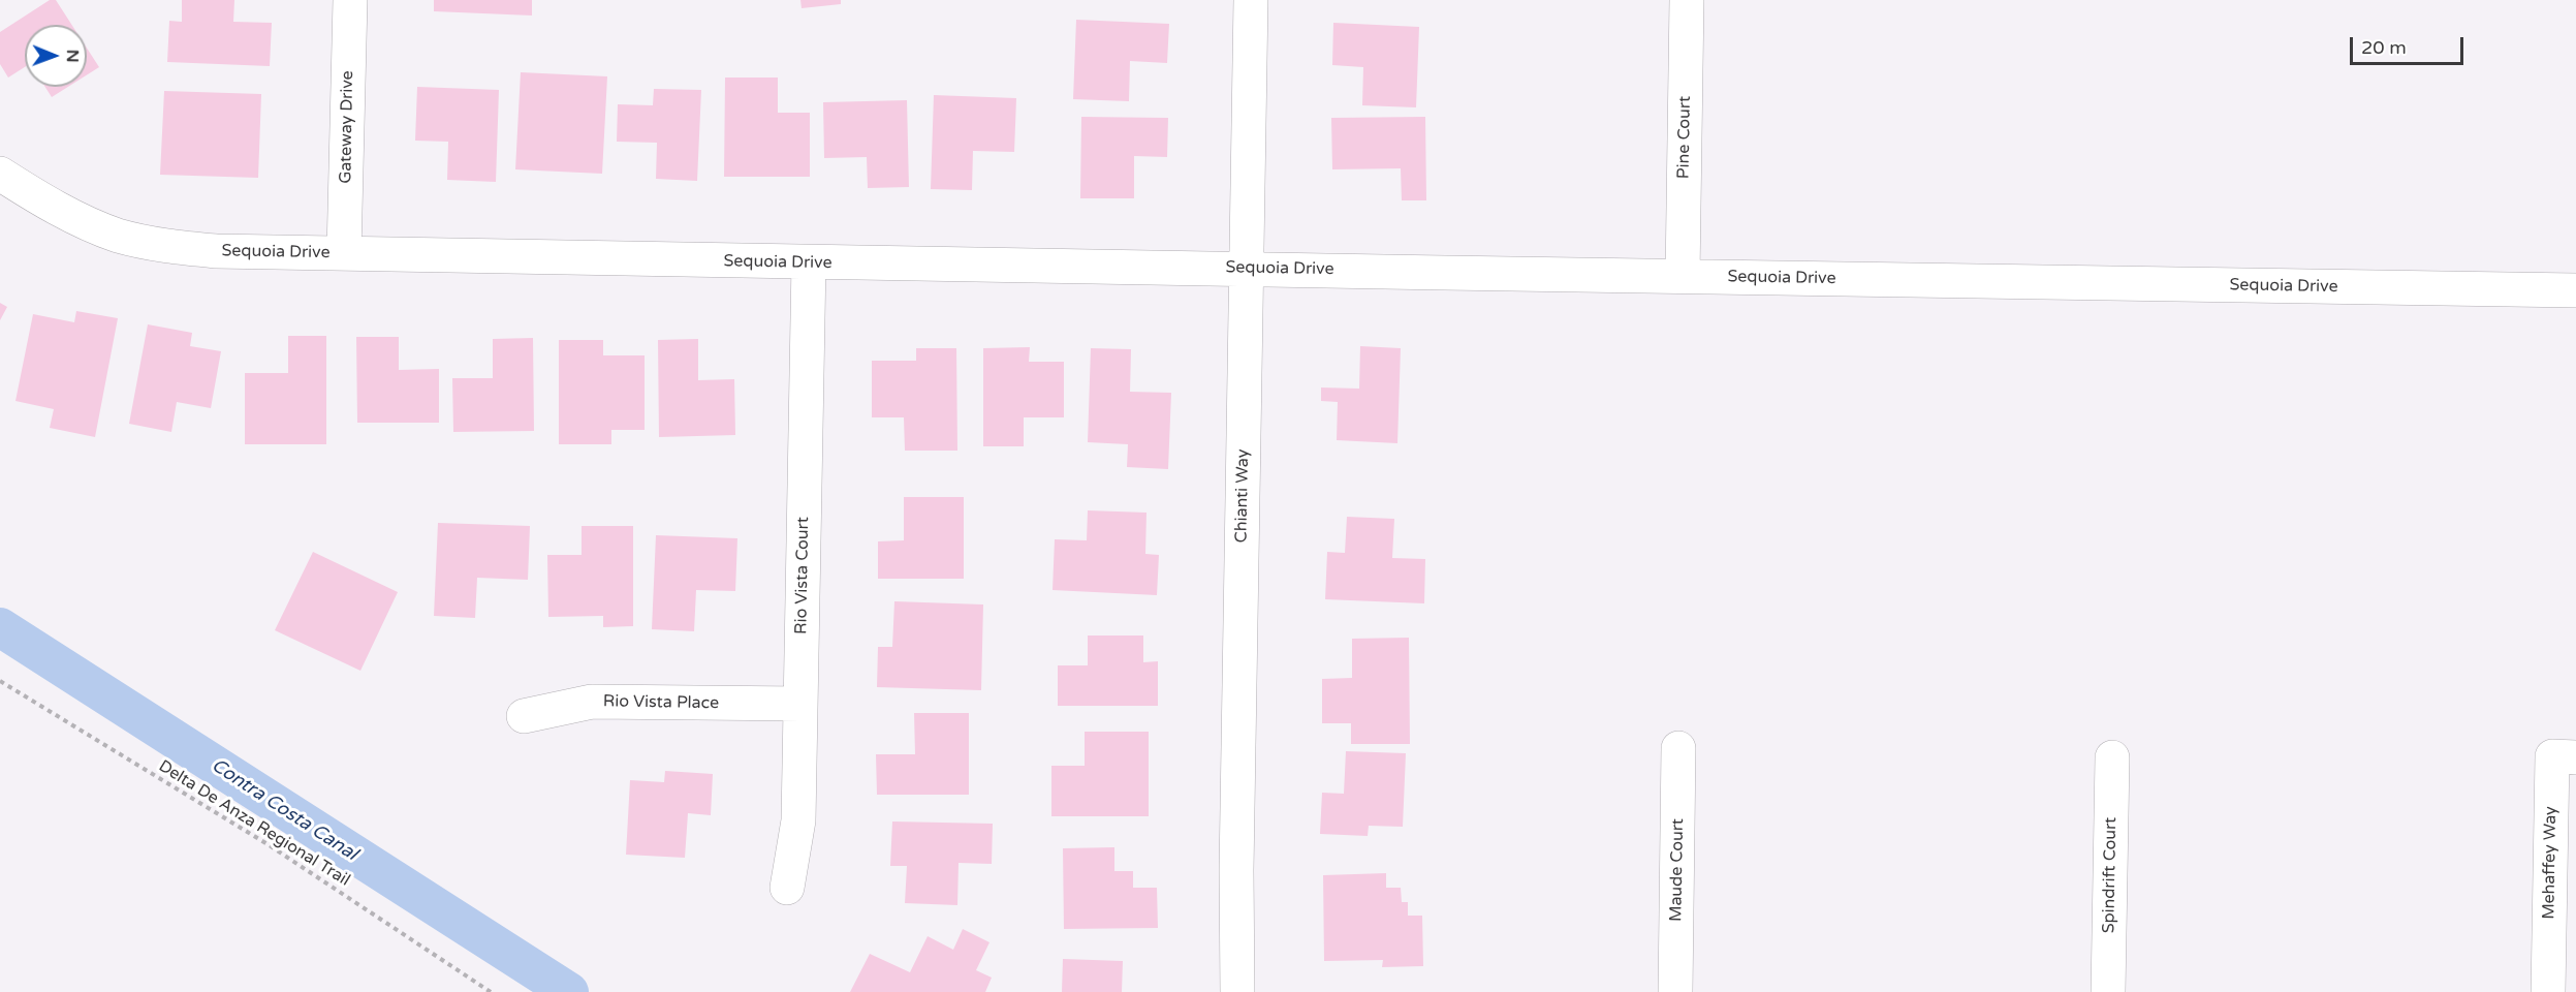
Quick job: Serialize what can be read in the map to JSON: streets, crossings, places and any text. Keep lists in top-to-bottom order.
{
  "streets": {
    "street": [
      "Gateway Drive",
      "Pine Court",
      "Sequoia Drive",
      "Chianti Way",
      "Rio Vista Court",
      "Rio Vista Place",
      "Mehaffey Way",
      "Maude Court",
      "Spindrift Court"
    ],
    "path": ["Delta De Anza Regional Trail"]
  },
  "crossings": [
    ["Gateway Drive", "Sequoia Drive"],
    ["Pine Court", "Sequoia Drive"],
    ["Sequoia Drive", "Chianti Way"],
    ["Sequoia Drive", "Rio Vista Court"],
    ["Rio Vista Court", "Rio Vista Place"]
  ],
  "water": ["Contra Costa Canal"],
  "scale_bar": "20 m",
  "north": "right"
}
